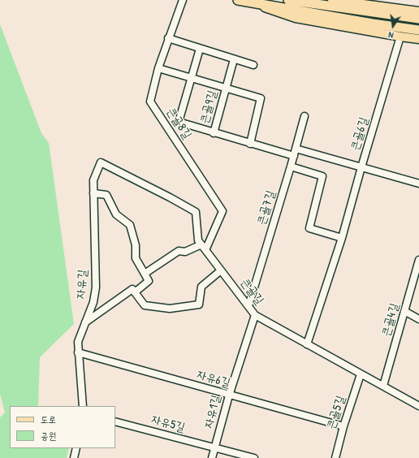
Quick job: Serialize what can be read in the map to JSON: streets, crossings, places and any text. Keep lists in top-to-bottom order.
{
  "streets": {
    "street": [
      "큰골9길",
      "큰골8길",
      "큰골6길",
      "큰골7길",
      "자유길",
      "큰골길",
      "큰골4길",
      "자유6길",
      "자유1길",
      "큰골5길",
      "자유5길"
    ]
  },
  "crossings": [
    ["큰골9길", "큰골8길"],
    ["큰골8길", "큰골길"],
    ["큰골6길", "큰골길"],
    ["큰골7길", "큰골길"],
    ["자유길", "큰골길"],
    ["자유길", "자유6길"],
    ["큰골길", "큰골4길"],
    ["큰골길", "자유1길"],
    ["큰골길", "큰골5길"],
    ["자유6길", "자유1길"],
    ["자유6길", "큰골5길"],
    ["자유1길", "자유5길"]
  ],
  "legend": ["도로", "공원"],
  "north": "bottom"
}
